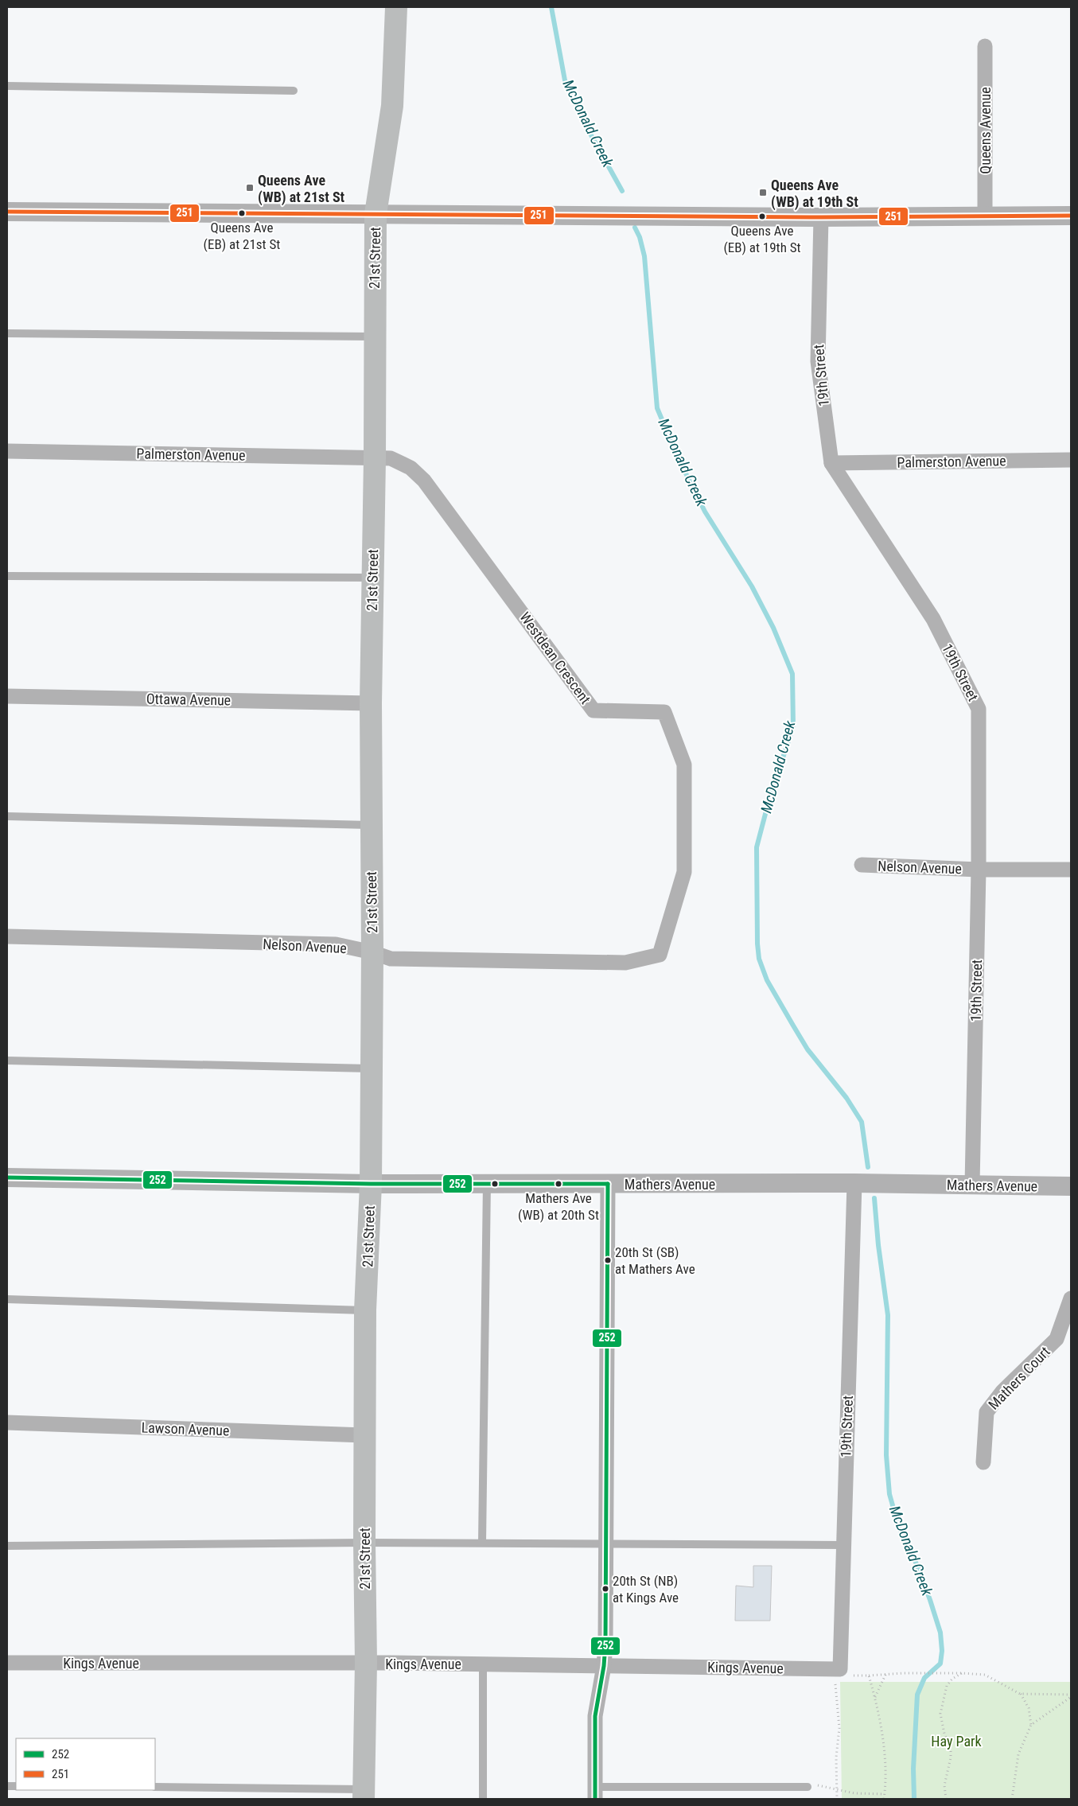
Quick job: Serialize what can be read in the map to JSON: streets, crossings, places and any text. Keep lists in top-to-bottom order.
{
  "streets": {
    "main road": ["21st Street"],
    "street": [
      "Queens Avenue",
      "19th Street",
      "Palmerston Avenue",
      "Westdean Crescent",
      "Ottawa Avenue",
      "Nelson Avenue",
      "Mathers Avenue",
      "Mathers Court",
      "Lawson Avenue",
      "Kings Avenue"
    ]
  },
  "crossings": [
    ["21st Street", "Palmerston Avenue"],
    ["21st Street", "Westdean Crescent"],
    ["21st Street", "Ottawa Avenue"],
    ["21st Street", "Nelson Avenue"],
    ["21st Street", "Mathers Avenue"],
    ["21st Street", "Lawson Avenue"],
    ["21st Street", "Kings Avenue"],
    ["19th Street", "Palmerston Avenue"],
    ["19th Street", "Nelson Avenue"],
    ["19th Street", "Mathers Avenue"],
    ["19th Street", "Kings Avenue"],
    ["Palmerston Avenue", "Westdean Crescent"],
    ["Westdean Crescent", "Nelson Avenue"]
  ],
  "water": ["McDonald Creek"],
  "parks": ["Hay Park"],
  "places": {
    "transit": ["Queens Ave (WB) at 21st St", "Queens Ave (WB) at 19th St"],
    "other": [
      "Queens Ave (EB) at 21st St",
      "Queens Ave (EB) at 19th St",
      "Mathers Ave (WB) at 20th St",
      "20th St (SB) at Mathers Ave",
      "20th St (NB) at Kings Ave"
    ]
  },
  "lines": ["transit line 251", "transit line 252"],
  "legend": ["252", "251"]
}
